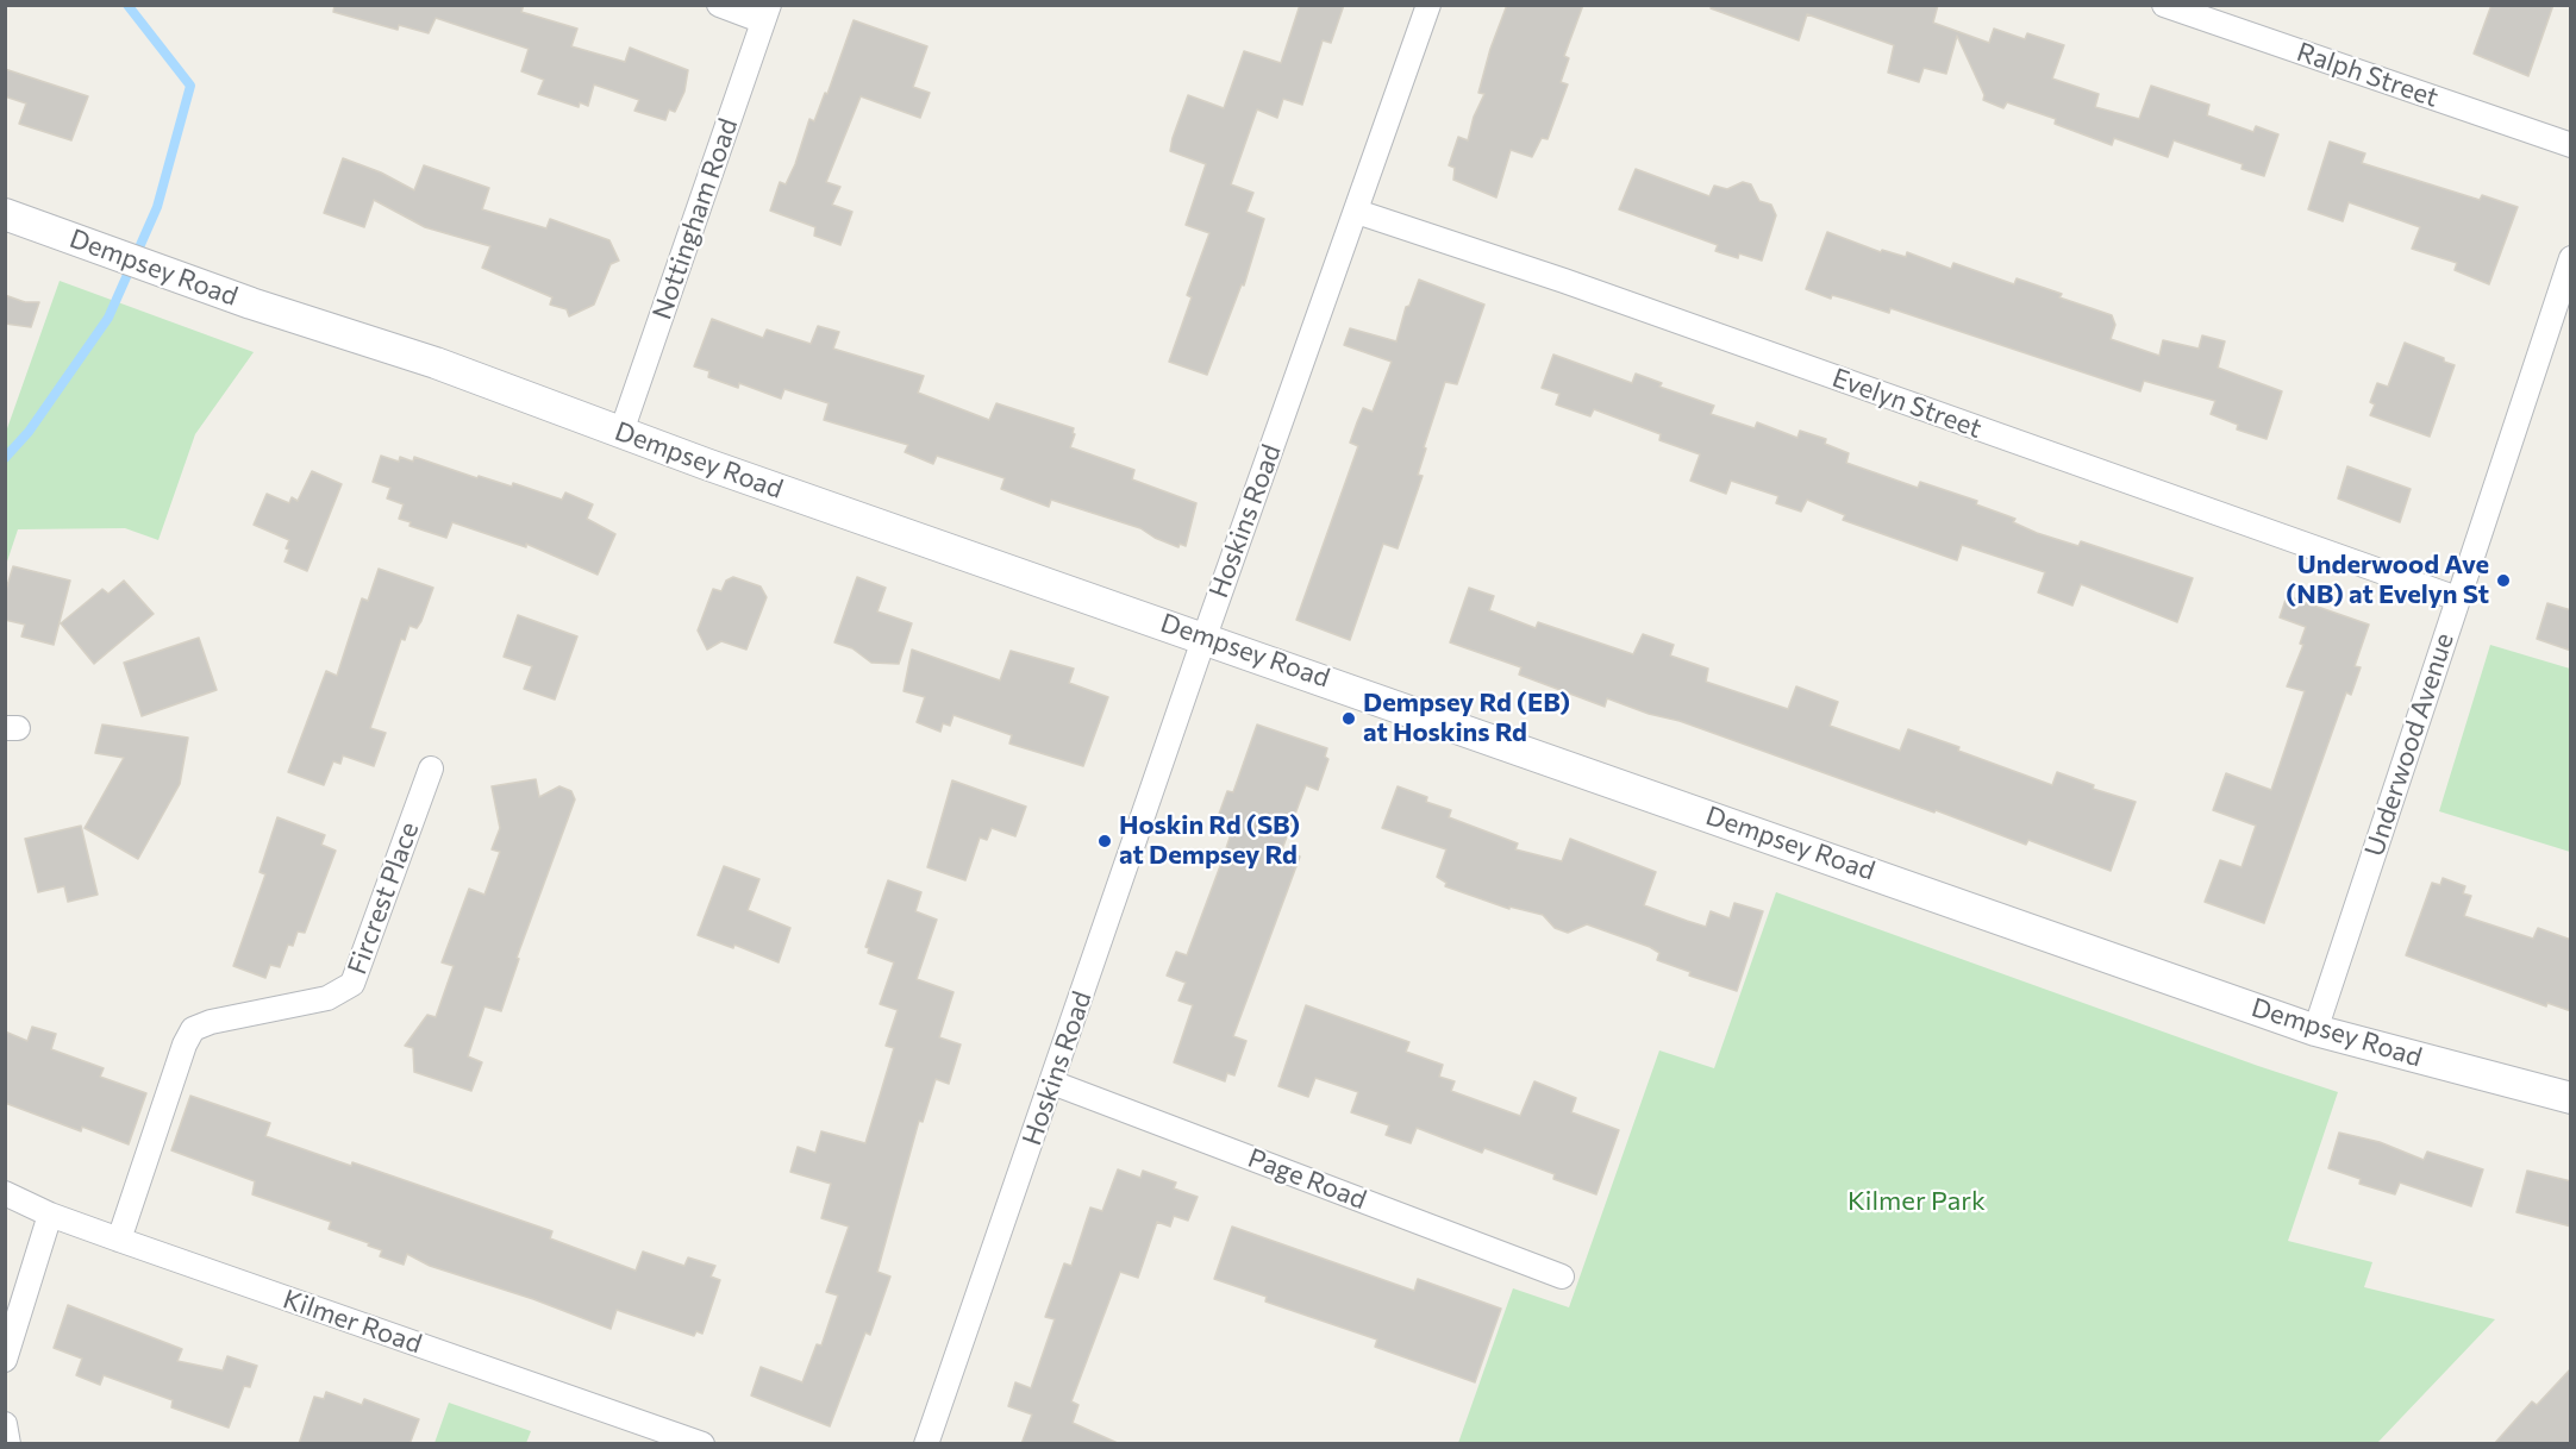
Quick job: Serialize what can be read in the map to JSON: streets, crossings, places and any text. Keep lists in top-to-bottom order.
{
  "streets": {
    "street": [
      "Ralph Street",
      "Nottingham Road",
      "Dempsey Road",
      "Evelyn Street",
      "Hoskins Road",
      "Underwood Avenue",
      "Fircrest Place",
      "Page Road",
      "Kilmer Road"
    ]
  },
  "crossings": [
    ["Nottingham Road", "Dempsey Road"],
    ["Dempsey Road", "Hoskins Road"],
    ["Dempsey Road", "Underwood Avenue"],
    ["Evelyn Street", "Hoskins Road"],
    ["Evelyn Street", "Underwood Avenue"],
    ["Hoskins Road", "Page Road"],
    ["Fircrest Place", "Kilmer Road"]
  ],
  "parks": ["Kilmer Park"],
  "places": ["Underwood Ave (NB) at Evelyn St", "Dempsey Rd (EB) at Hoskins Rd", "Hoskin Rd (SB) at Dempsey Rd"]
}
